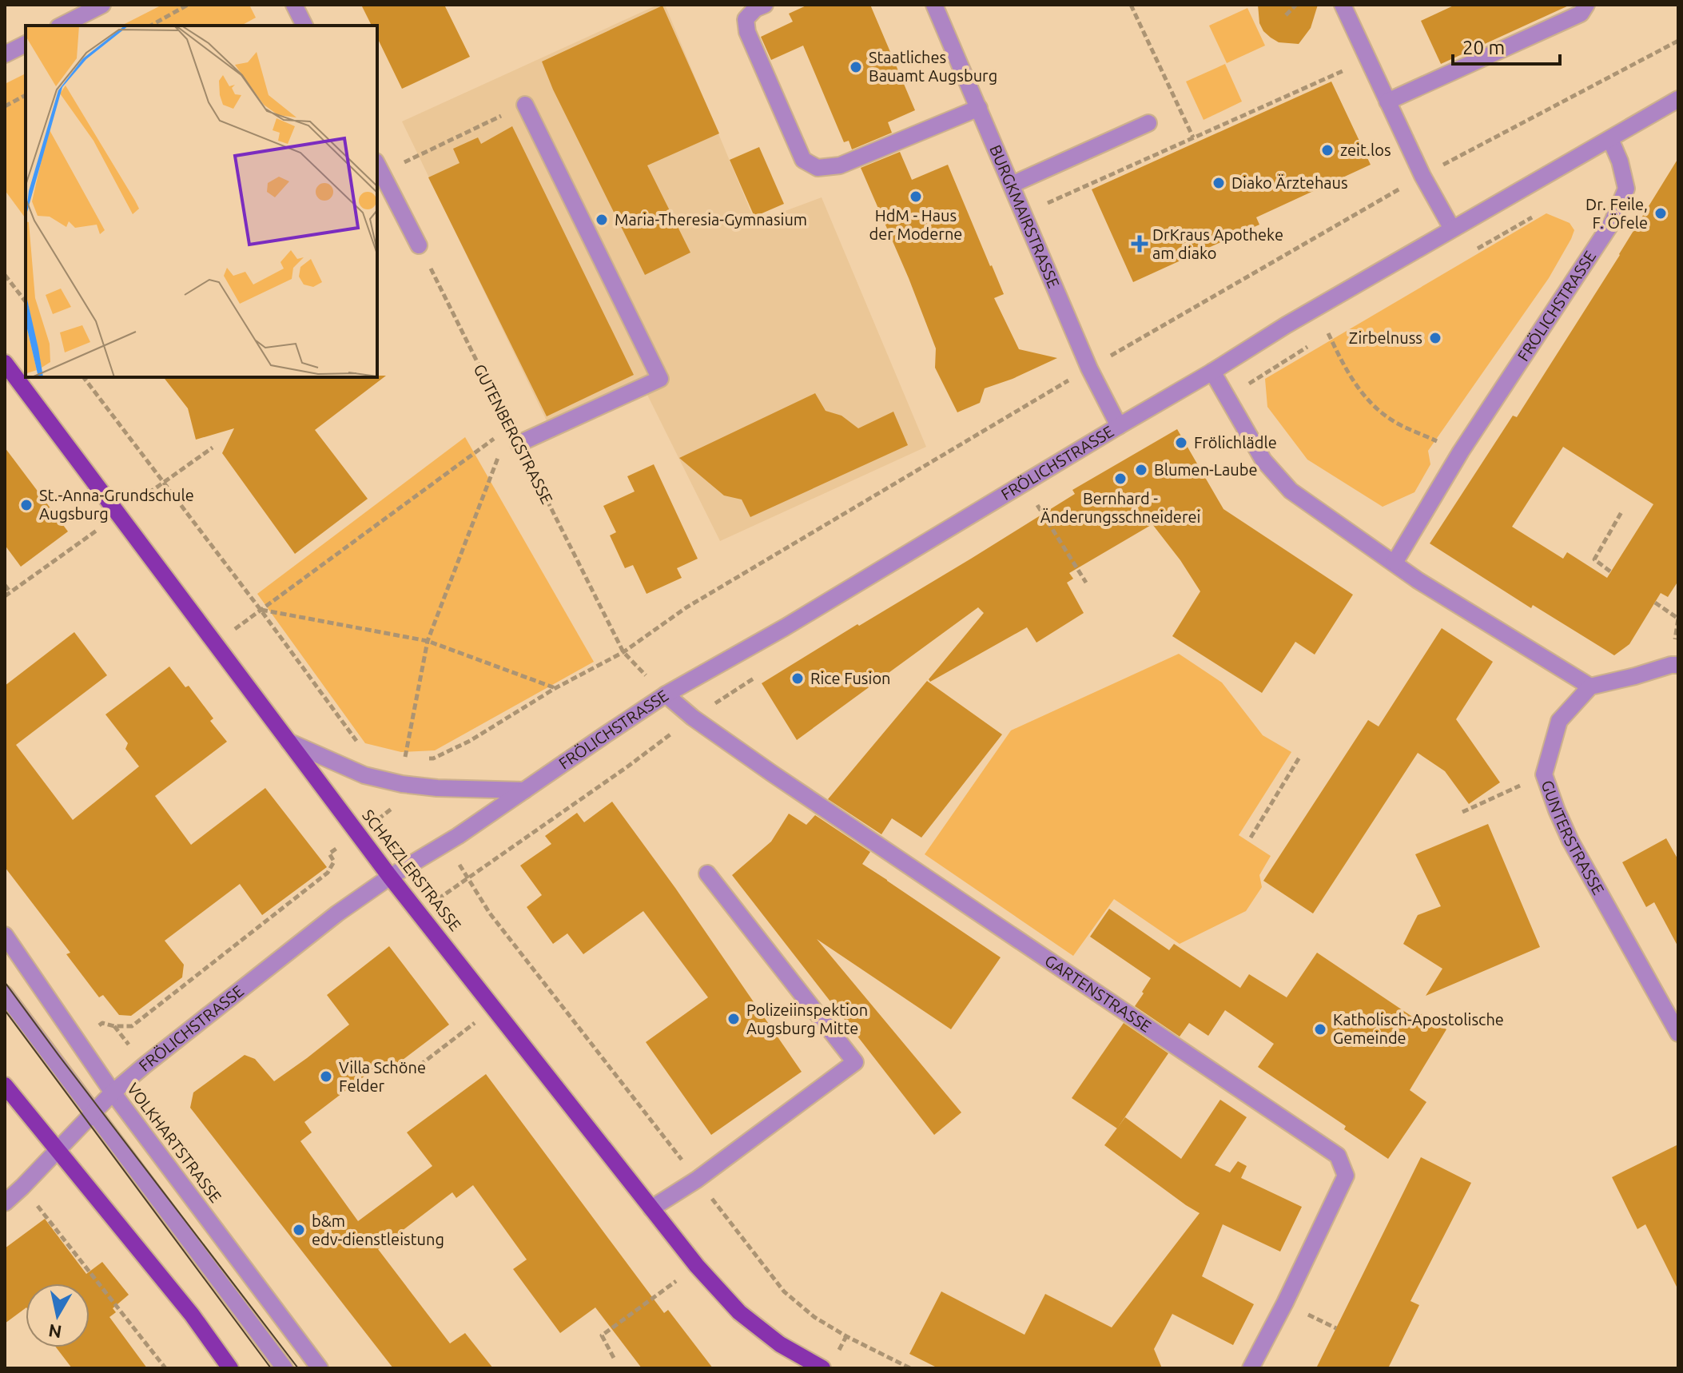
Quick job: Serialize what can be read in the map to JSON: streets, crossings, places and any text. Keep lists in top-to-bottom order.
{
  "streets": {
    "main road": ["SCHAEZLERSTRASSE"],
    "street": [
      "BURGKMAIRSTRASSE",
      "FRÖLICHSTRASSE",
      "GUNTERSTRASSE",
      "GARTENSTRASSE",
      "VOLKHARTSTRASSE"
    ],
    "path": ["GUTENBERGSTRASSE"]
  },
  "crossings": [
    ["BURGKMAIRSTRASSE", "FRÖLICHSTRASSE"],
    ["FRÖLICHSTRASSE", "GUTENBERGSTRASSE"],
    ["FRÖLICHSTRASSE", "SCHAEZLERSTRASSE"],
    ["FRÖLICHSTRASSE", "GARTENSTRASSE"],
    ["FRÖLICHSTRASSE", "VOLKHARTSTRASSE"],
    ["GUTENBERGSTRASSE", "GARTENSTRASSE"]
  ],
  "places": {
    "other": [
      "Staatliches Bauamt Augsburg",
      "zeit.los",
      "Diako Ärztehaus",
      "HdM - Haus der Moderne",
      "Dr. Feile, F. Öfele",
      "Maria-Theresia-Gymnasium",
      "Zirbelnuss",
      "Frölichlädle",
      "Blumen-Laube",
      "Bernhard - Änderungsschneiderei",
      "St.-Anna-Grundschule Augsburg",
      "Rice Fusion",
      "Polizeiinspektion Augsburg Mitte",
      "Katholisch-Apostolische Gemeinde",
      "Villa Schöne Felder",
      "b&m edv-dienstleistung"
    ],
    "health": ["DrKraus Apotheke am diako"]
  },
  "scale_bar": "20 m",
  "north": "bottom"
}
